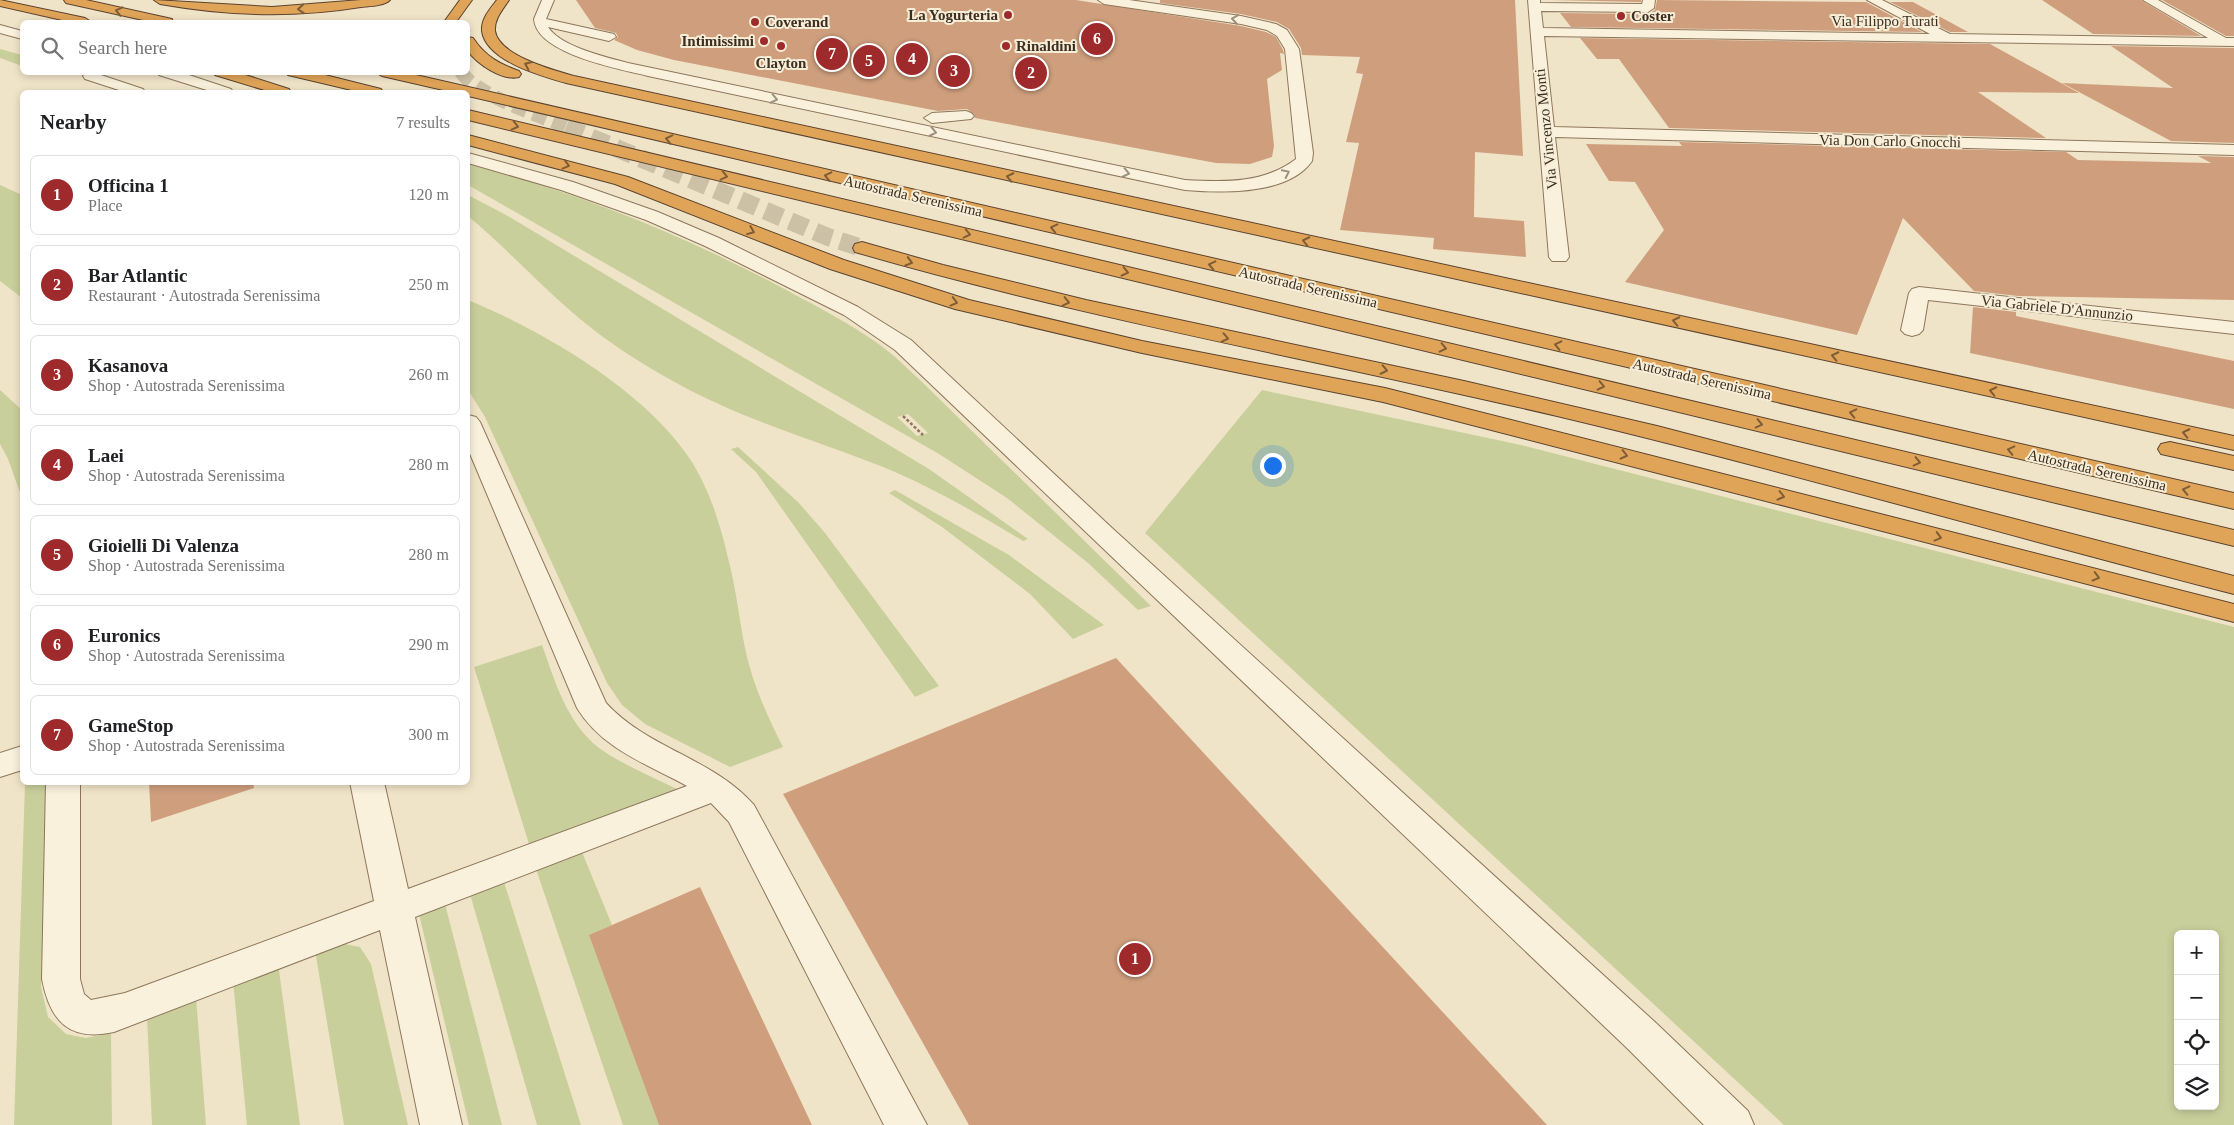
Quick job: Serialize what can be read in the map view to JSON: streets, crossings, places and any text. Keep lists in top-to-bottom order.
{
  "streets": {
    "highway": ["Autostrada Serenissima"],
    "street": [
      "Via Filippo Turati",
      "Via Vincenzo Monti",
      "Via Don Carlo Gnocchi",
      "Via Gabriele D'Annunzio"
    ]
  },
  "crossings": [
    ["Via Filippo Turati", "Via Vincenzo Monti"],
    ["Via Vincenzo Monti", "Via Don Carlo Gnocchi"]
  ],
  "places": [
    "La Yogurteria",
    "Coster",
    "Coverand",
    "Intimissimi",
    "Clayton",
    "Rinaldini"
  ],
  "page": {
    "search": "Search here",
    "pins": [
      "6",
      "7",
      "4",
      "5",
      "3",
      "2",
      "1"
    ],
    "heading": ["Nearby", "7 results"],
    "list": [
      {
        "mark": "1",
        "name": "Officina 1",
        "note": "Place",
        "value": "120 m"
      },
      {
        "mark": "2",
        "name": "Bar Atlantic",
        "note": "Restaurant · Autostrada Serenissima",
        "value": "250 m"
      },
      {
        "mark": "3",
        "name": "Kasanova",
        "note": "Shop · Autostrada Serenissima",
        "value": "260 m"
      },
      {
        "mark": "4",
        "name": "Laei",
        "note": "Shop · Autostrada Serenissima",
        "value": "280 m"
      },
      {
        "mark": "5",
        "name": "Gioielli Di Valenza",
        "note": "Shop · Autostrada Serenissima",
        "value": "280 m"
      },
      {
        "mark": "6",
        "name": "Euronics",
        "note": "Shop · Autostrada Serenissima",
        "value": "290 m"
      },
      {
        "mark": "7",
        "name": "GameStop",
        "note": "Shop · Autostrada Serenissima",
        "value": "300 m"
      }
    ],
    "map_buttons": ["+", "−"]
  }
}
